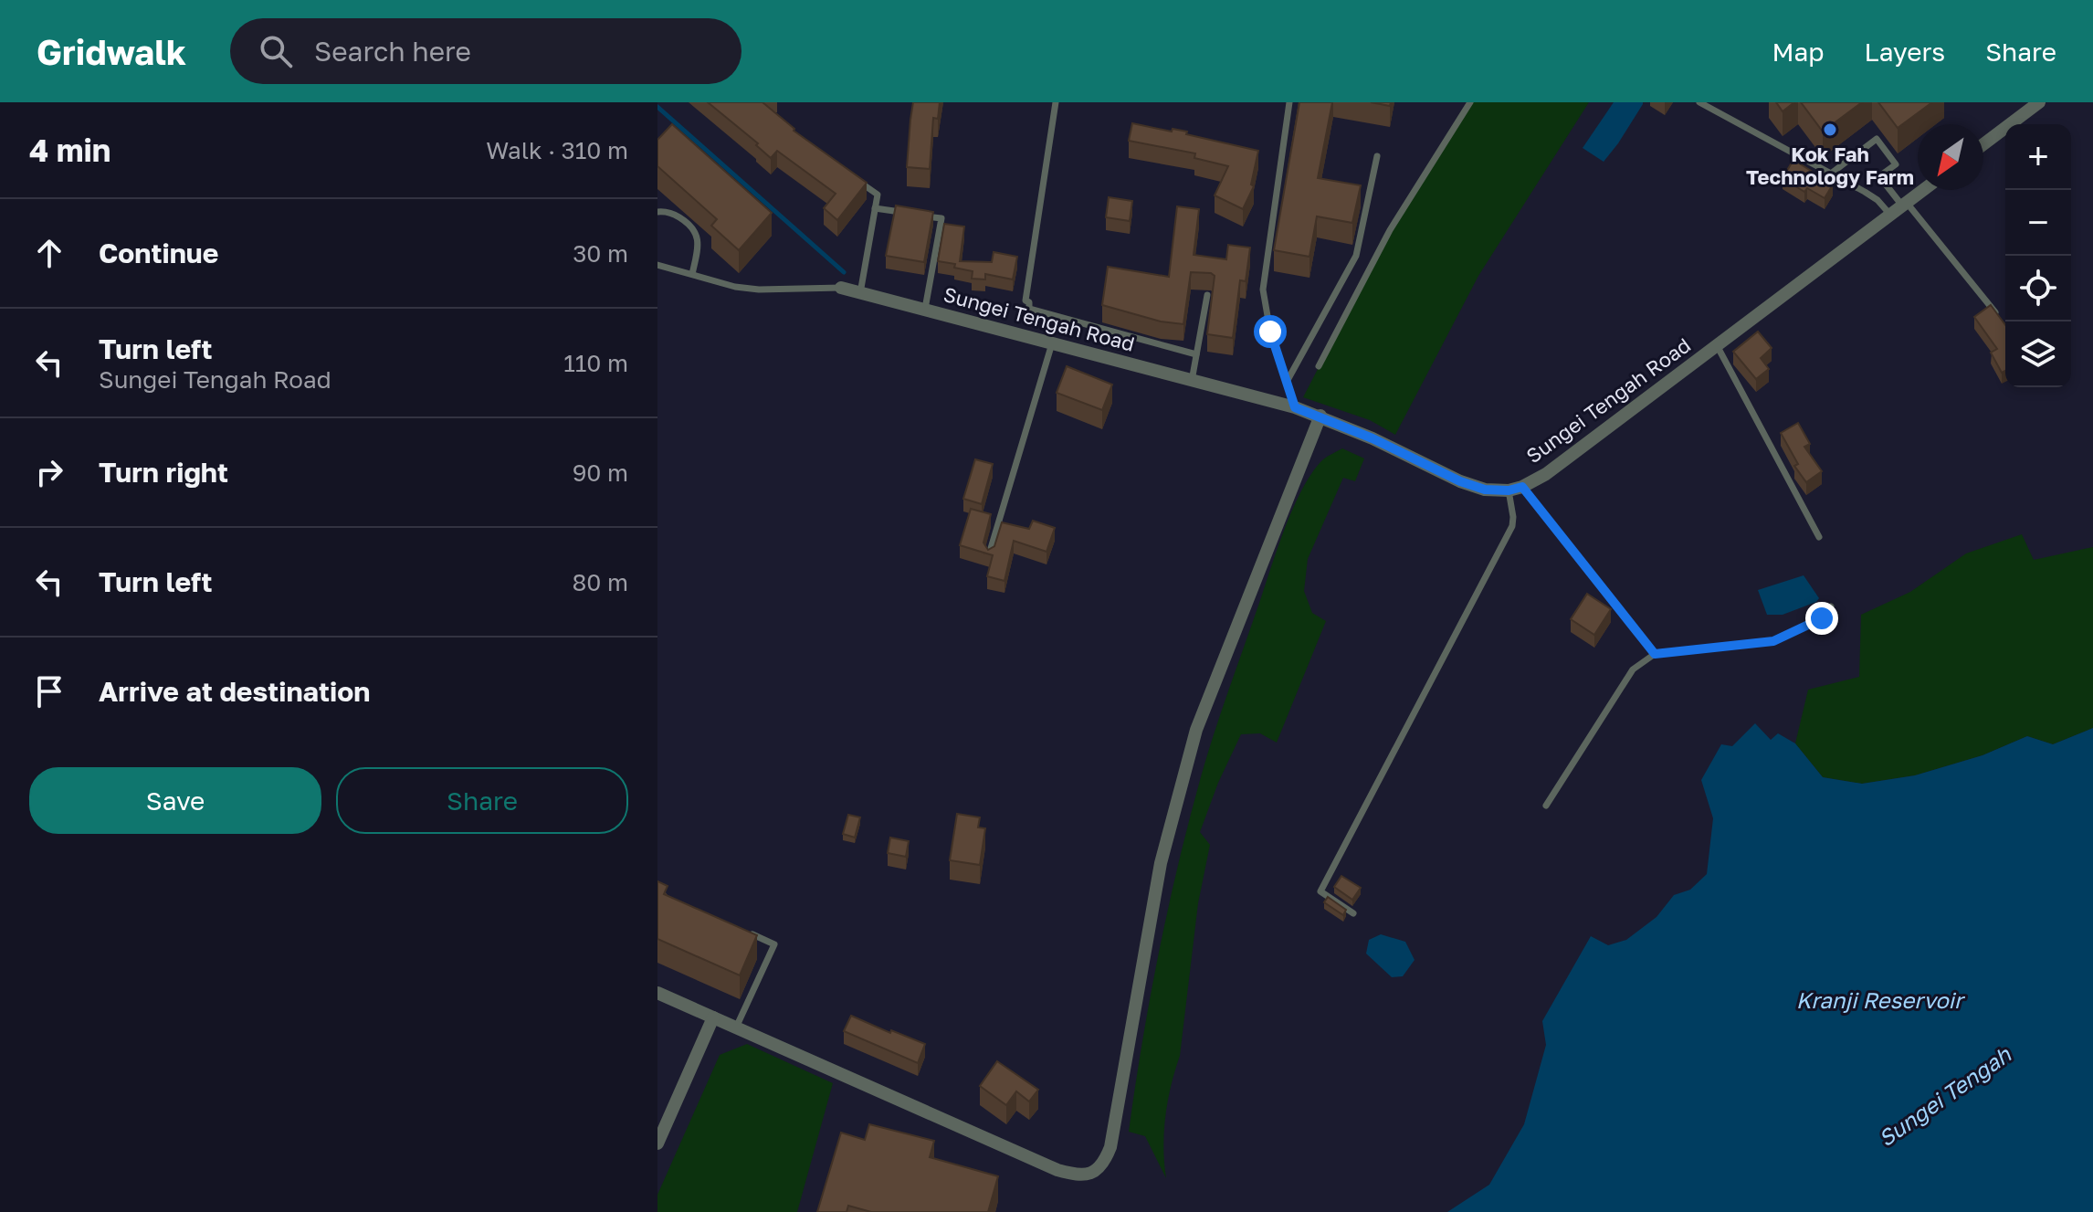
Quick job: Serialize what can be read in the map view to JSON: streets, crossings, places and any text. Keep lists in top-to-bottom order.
{
  "streets": {
    "street": ["Sungei Tengah Road"]
  },
  "water": ["Kranji Reservoir", "Sungei Tengah"],
  "places": ["Kok Fah Technology Farm"],
  "north": "bottom left",
  "page": {
    "header": "Gridwalk",
    "search": "Search here",
    "nav": ["Map", "Layers", "Share"],
    "heading": ["4 min", "Walk · 310 m"],
    "map_buttons": ["+", "−"],
    "list": [
      ["Continue", "30 m"],
      ["Turn left", "Sungei Tengah Road", "110 m"],
      ["Turn right", "90 m"],
      ["Turn left", "80 m"],
      "Arrive at destination"
    ],
    "buttons": ["Save", "Share"]
  }
}
